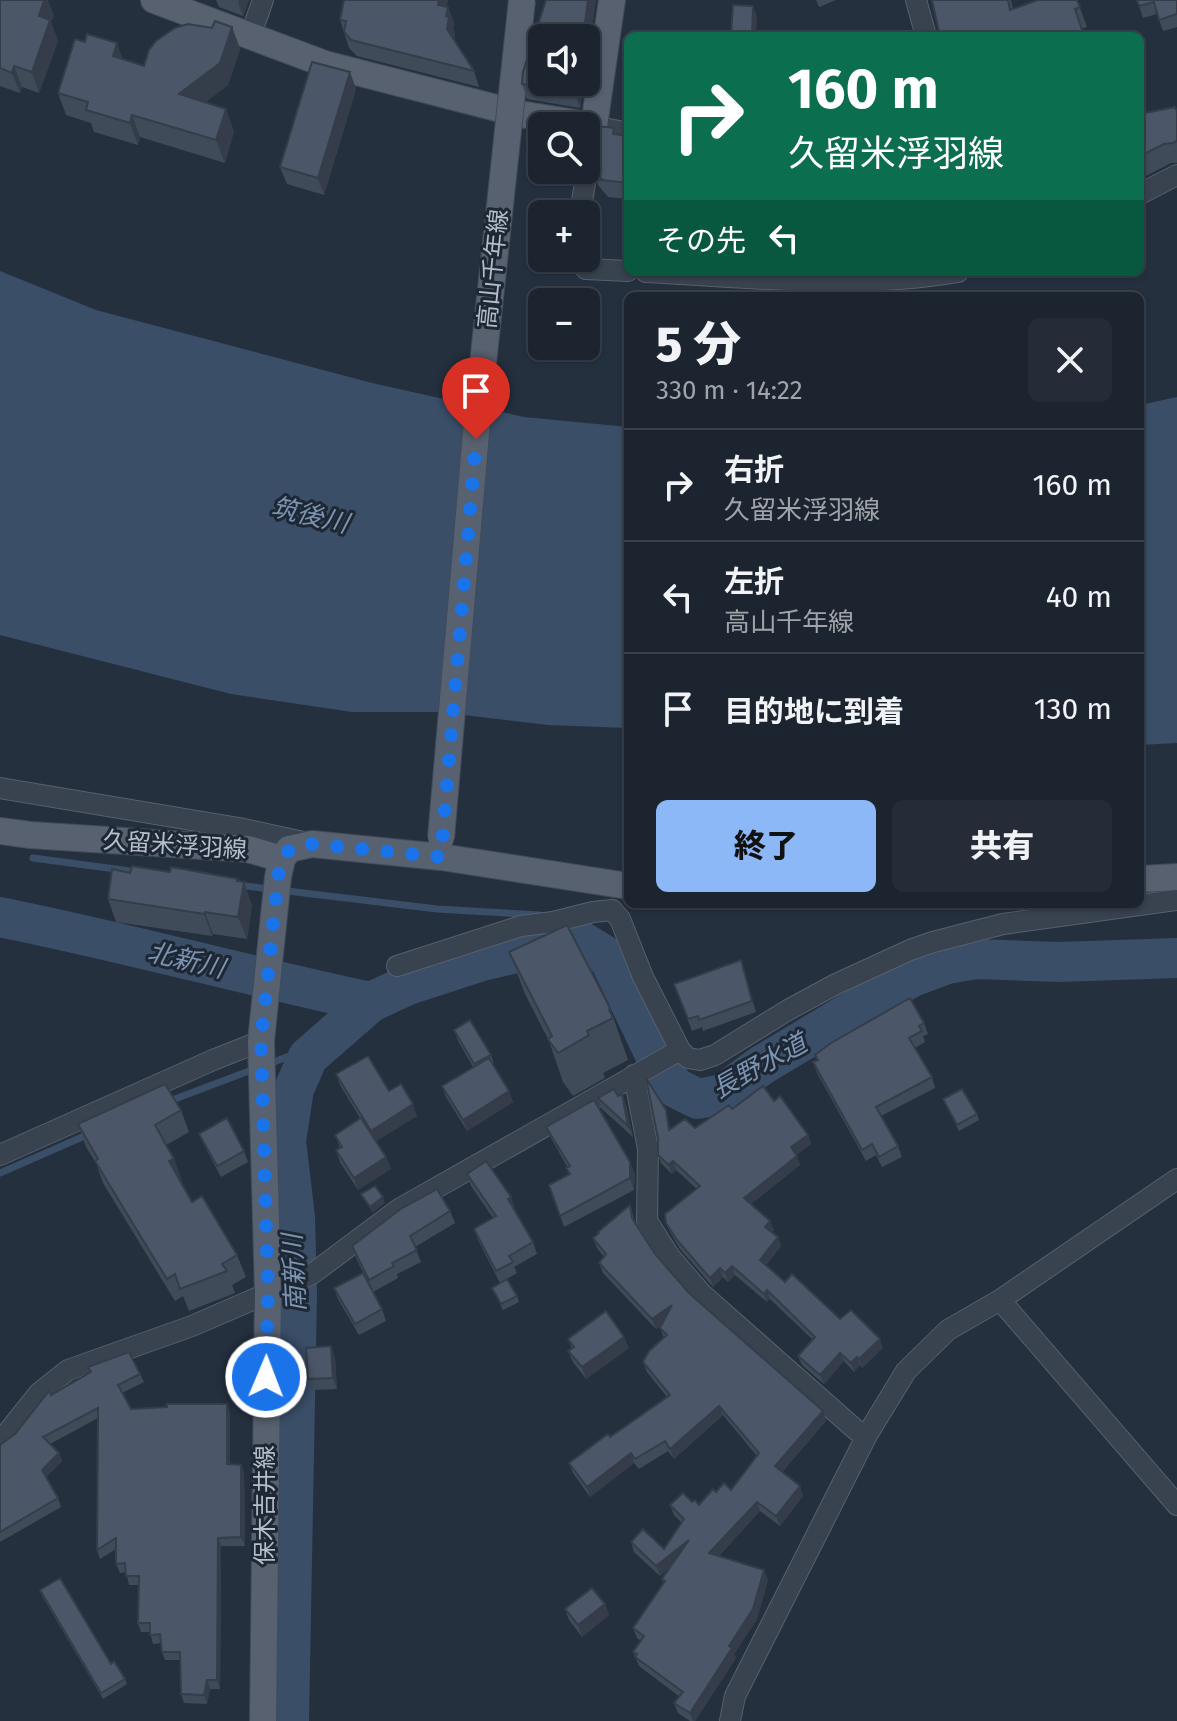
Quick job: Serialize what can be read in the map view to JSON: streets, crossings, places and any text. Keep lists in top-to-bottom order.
{
  "streets": {
    "main road": ["高山千年線", "久留米浮羽線", "保木吉井線"]
  },
  "crossings": [
    ["久留米浮羽線", "保木吉井線"]
  ],
  "water": [
    "筑後川",
    "北新川",
    "長野水道",
    "南新川"
  ],
  "page": {
    "map_buttons": ["+", "−"],
    "turn": ["160 m", "久留米浮羽線"],
    "then": "その先",
    "heading": ["5 分", "330 m · 14:22"],
    "list": [
      {
        "name": "右折",
        "note": "久留米浮羽線",
        "value": "160 m"
      },
      {
        "name": "左折",
        "note": "高山千年線",
        "value": "40 m"
      },
      {
        "name": "目的地に到着",
        "value": "130 m"
      }
    ],
    "buttons": ["終了", "共有"]
  }
}
